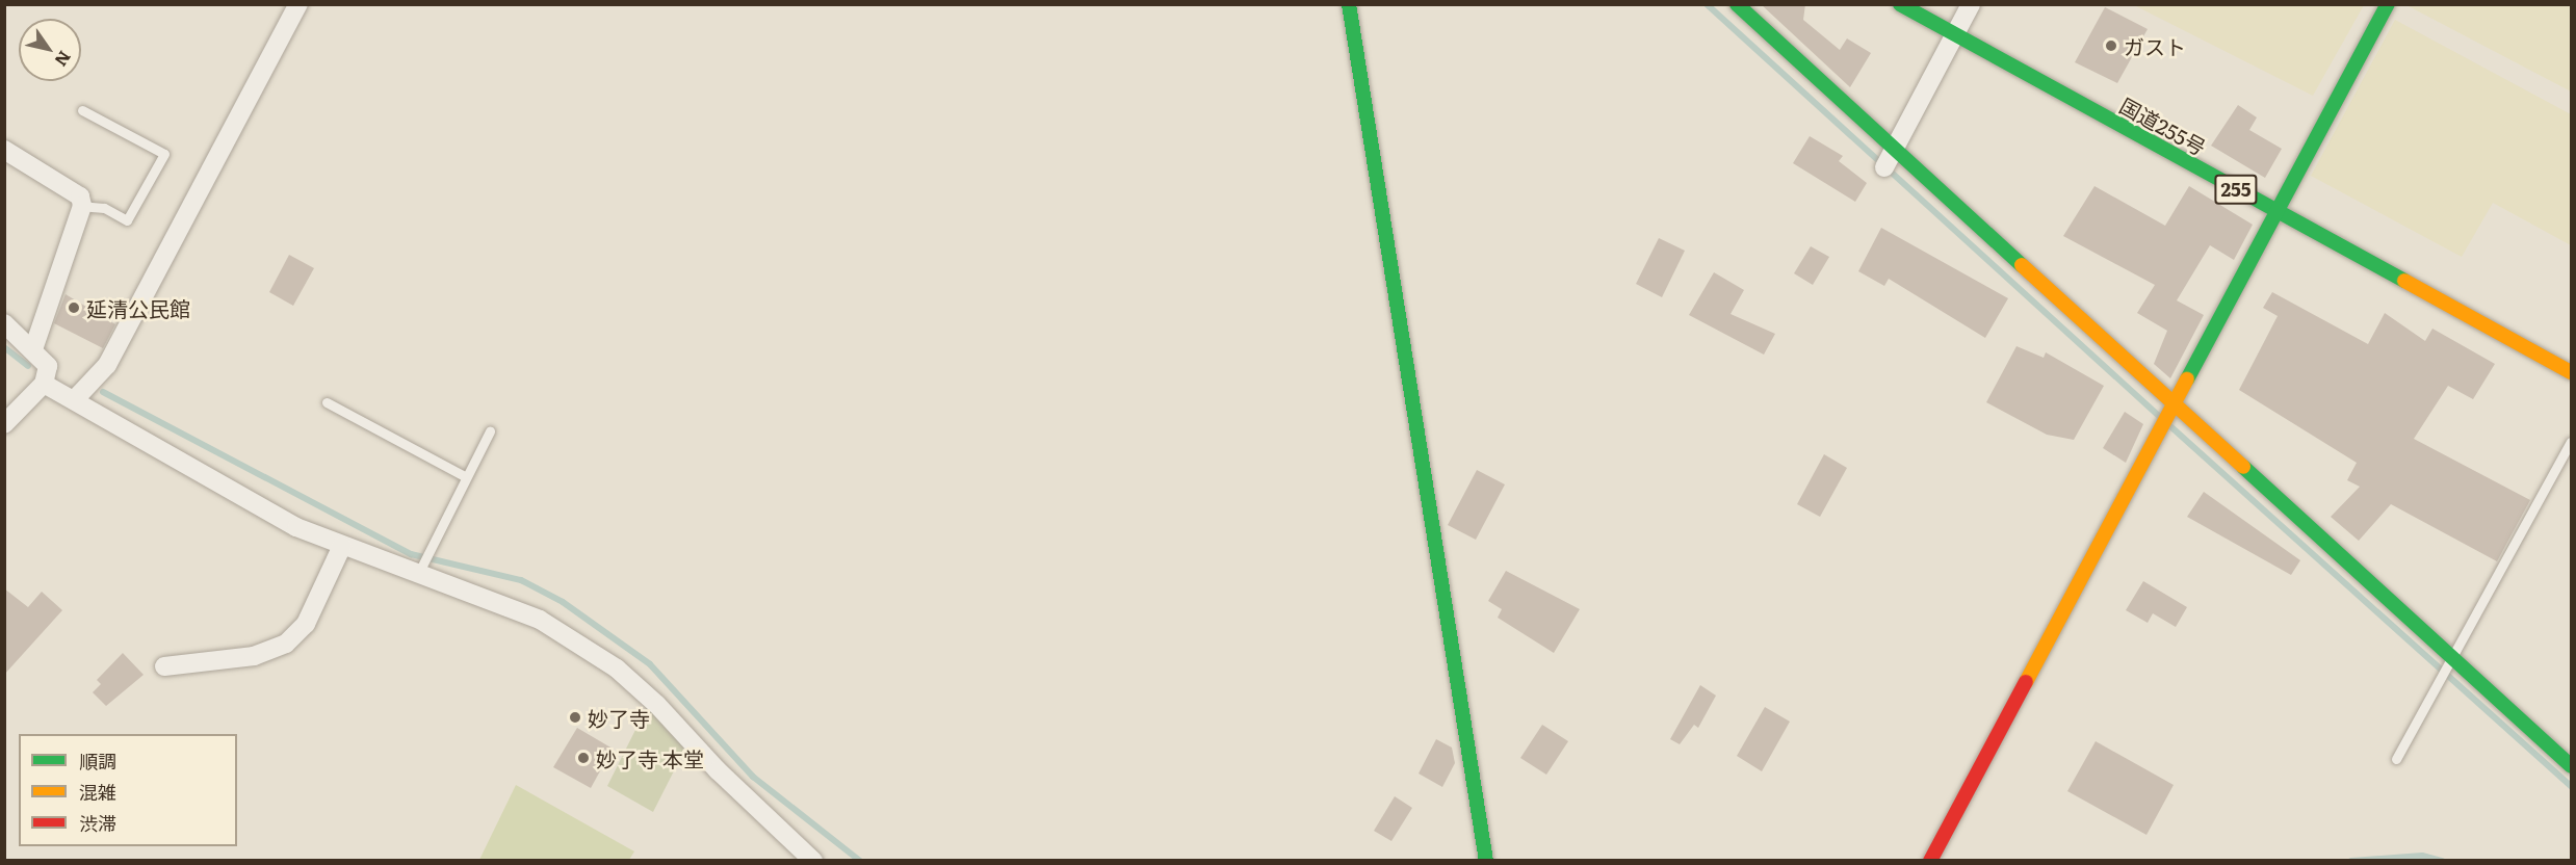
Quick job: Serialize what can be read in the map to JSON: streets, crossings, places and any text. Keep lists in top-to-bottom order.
{
  "streets": {
    "main road": ["国道255号", "255"]
  },
  "places": [
    "ガスト",
    "延清公民館",
    "妙了寺",
    "妙了寺 本堂"
  ],
  "legend": ["順調", "混雑", "渋滞"],
  "north": "bottom right"
}
